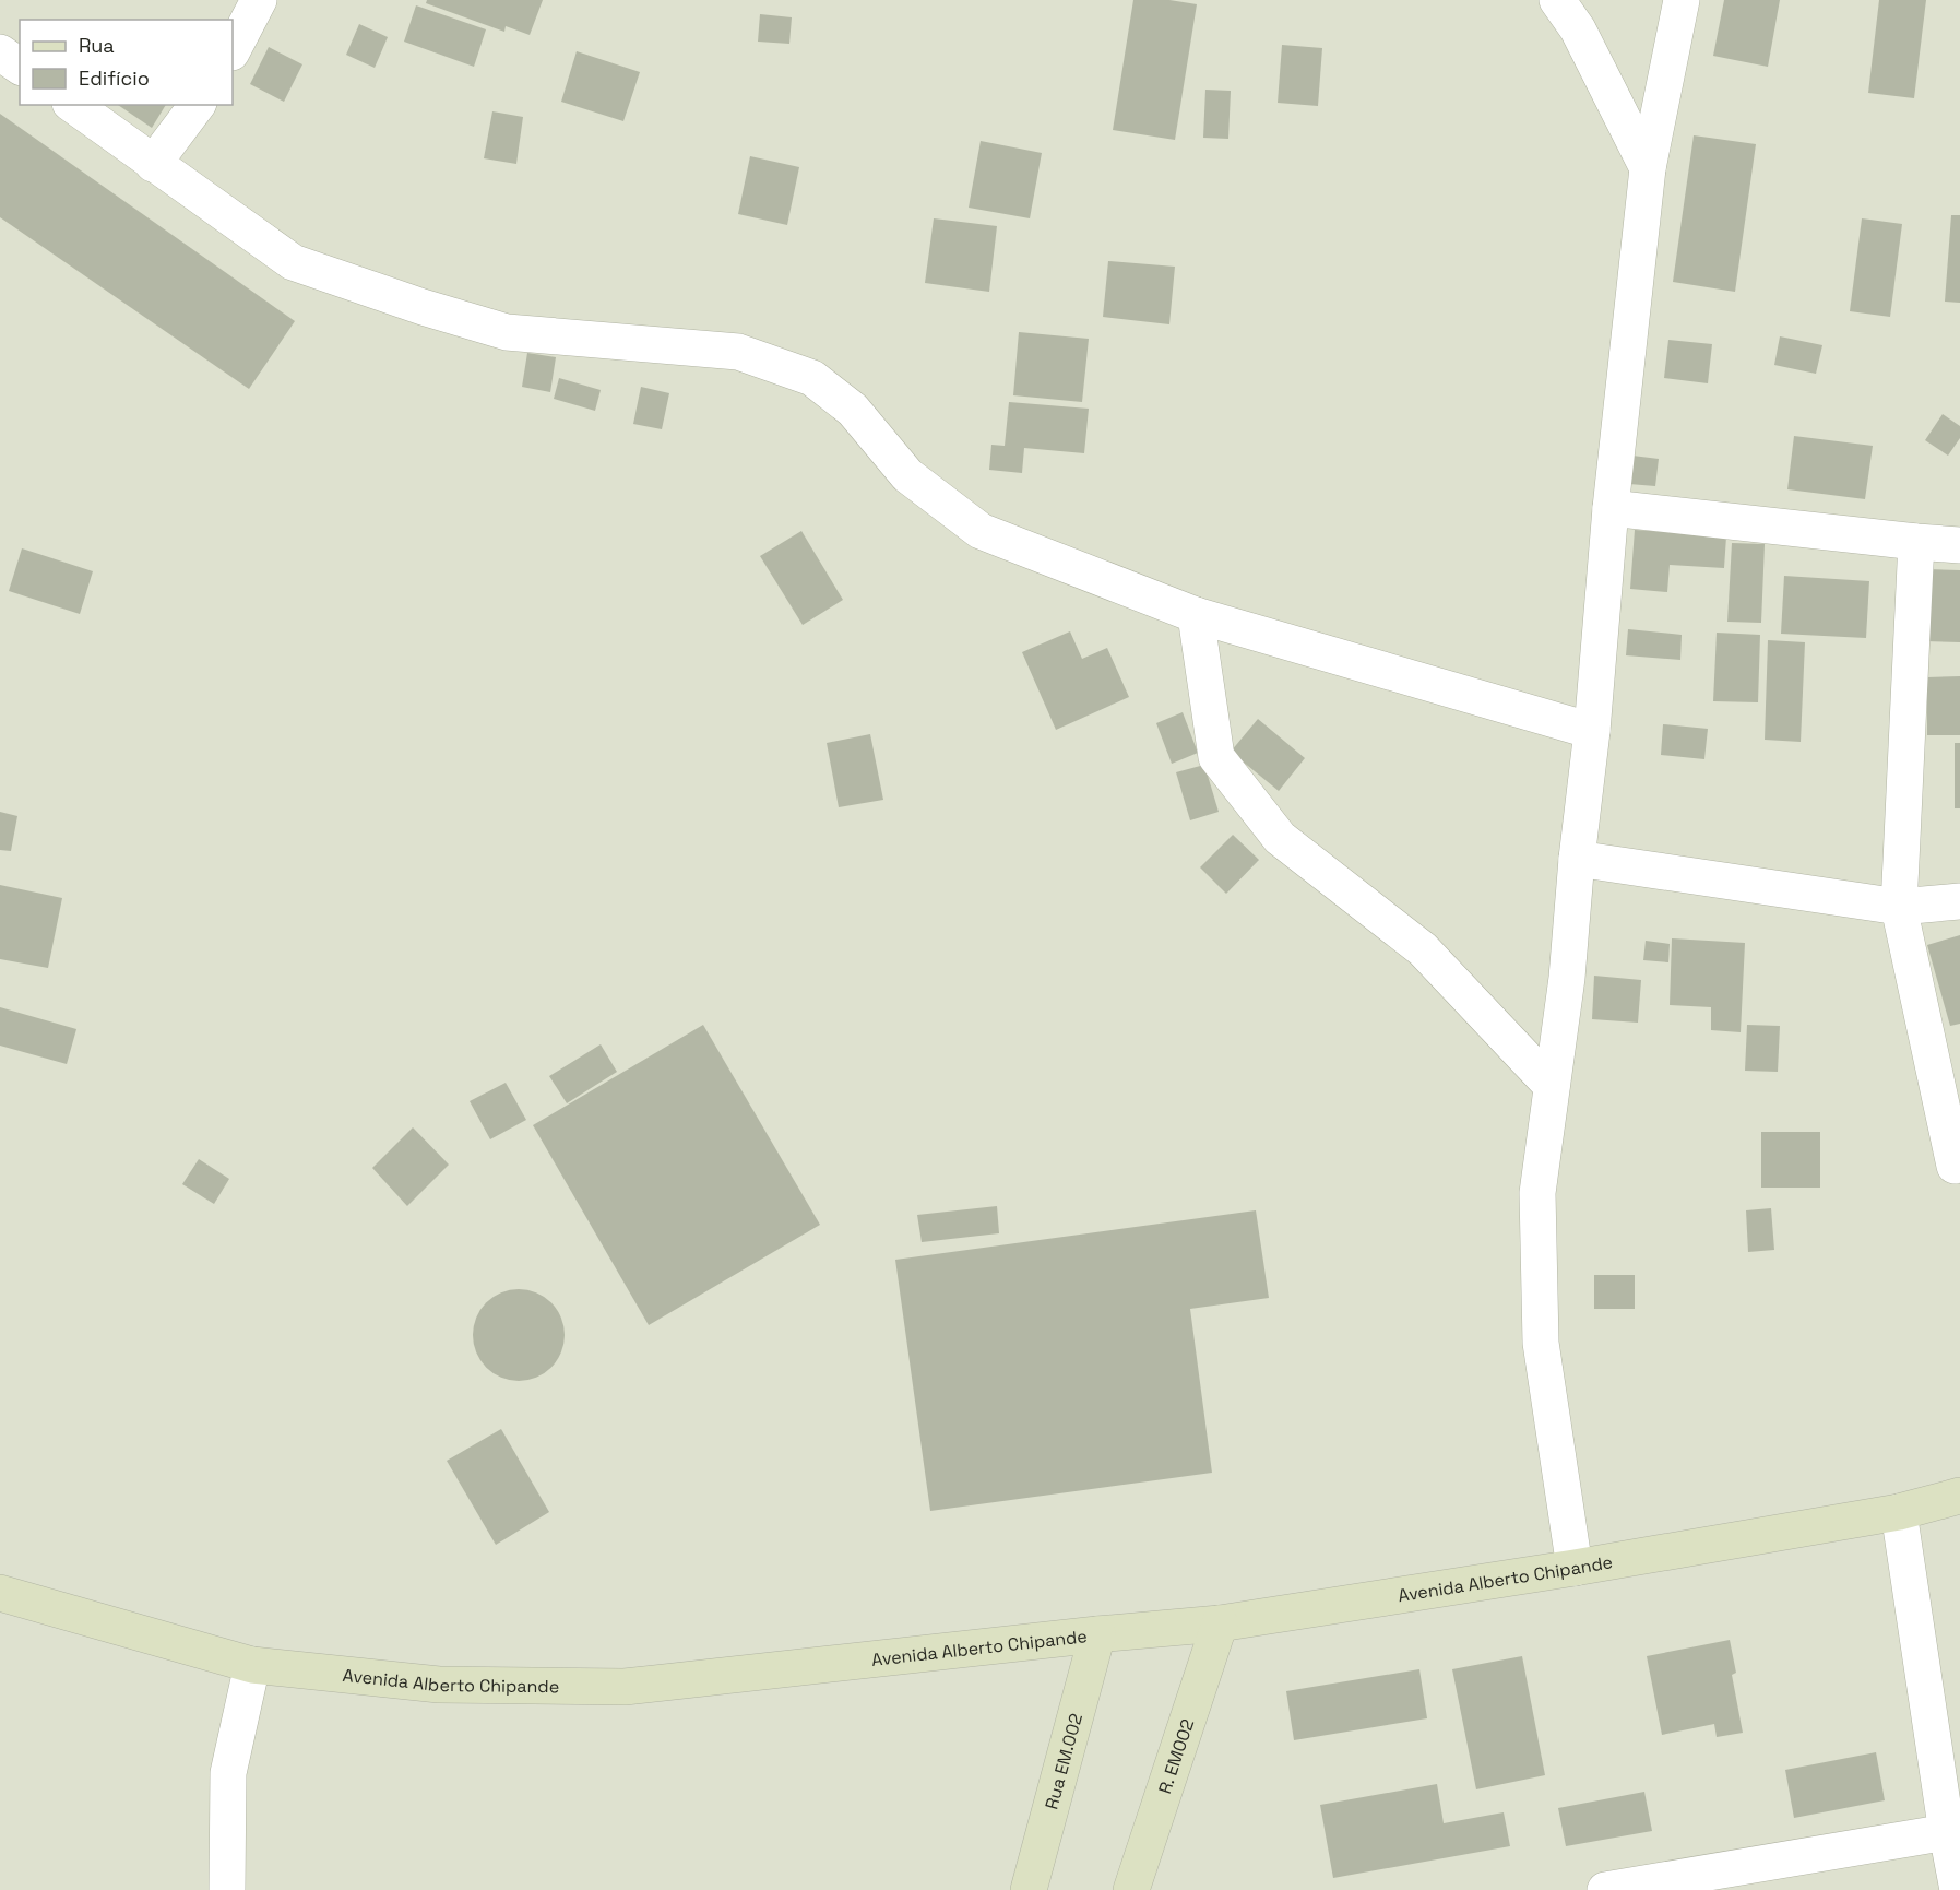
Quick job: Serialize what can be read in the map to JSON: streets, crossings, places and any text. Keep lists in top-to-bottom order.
{
  "streets": {
    "main road": ["Avenida Alberto Chipande", "R. EM002", "Rua EM.002"]
  },
  "crossings": [
    ["Avenida Alberto Chipande", "R. EM002"],
    ["Avenida Alberto Chipande", "Rua EM.002"]
  ],
  "legend": ["Rua", "Edifício"]
}
